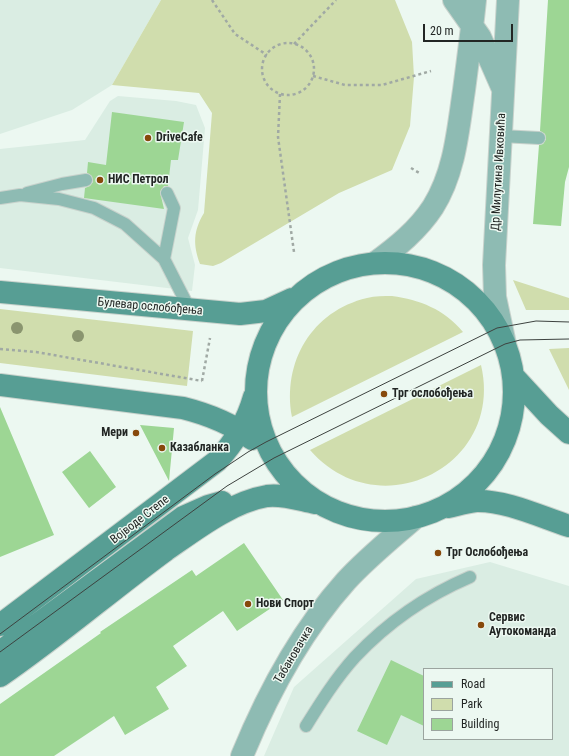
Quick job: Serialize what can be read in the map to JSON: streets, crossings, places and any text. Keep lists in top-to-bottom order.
{
  "streets": {
    "main road": ["Булевар ослобођења", "Војводе Степе"],
    "street": ["Др Милутина Ивковића", "Табановачка"]
  },
  "crossings": [
    ["Др Милутина Ивковића", "Булевар ослобођења"],
    ["Булевар ослобођења", "Војводе Степе"],
    ["Булевар ослобођења", "Табановачка"]
  ],
  "places": [
    "DriveCafe",
    "НИС Петрол",
    "Трг ослобођења",
    "Мери",
    "Казабланка",
    "Трг Ослобођења",
    "Нови Спорт",
    "Сервис Аутокоманда"
  ],
  "legend": ["Road", "Park", "Building"],
  "scale_bar": "20 m"
}
